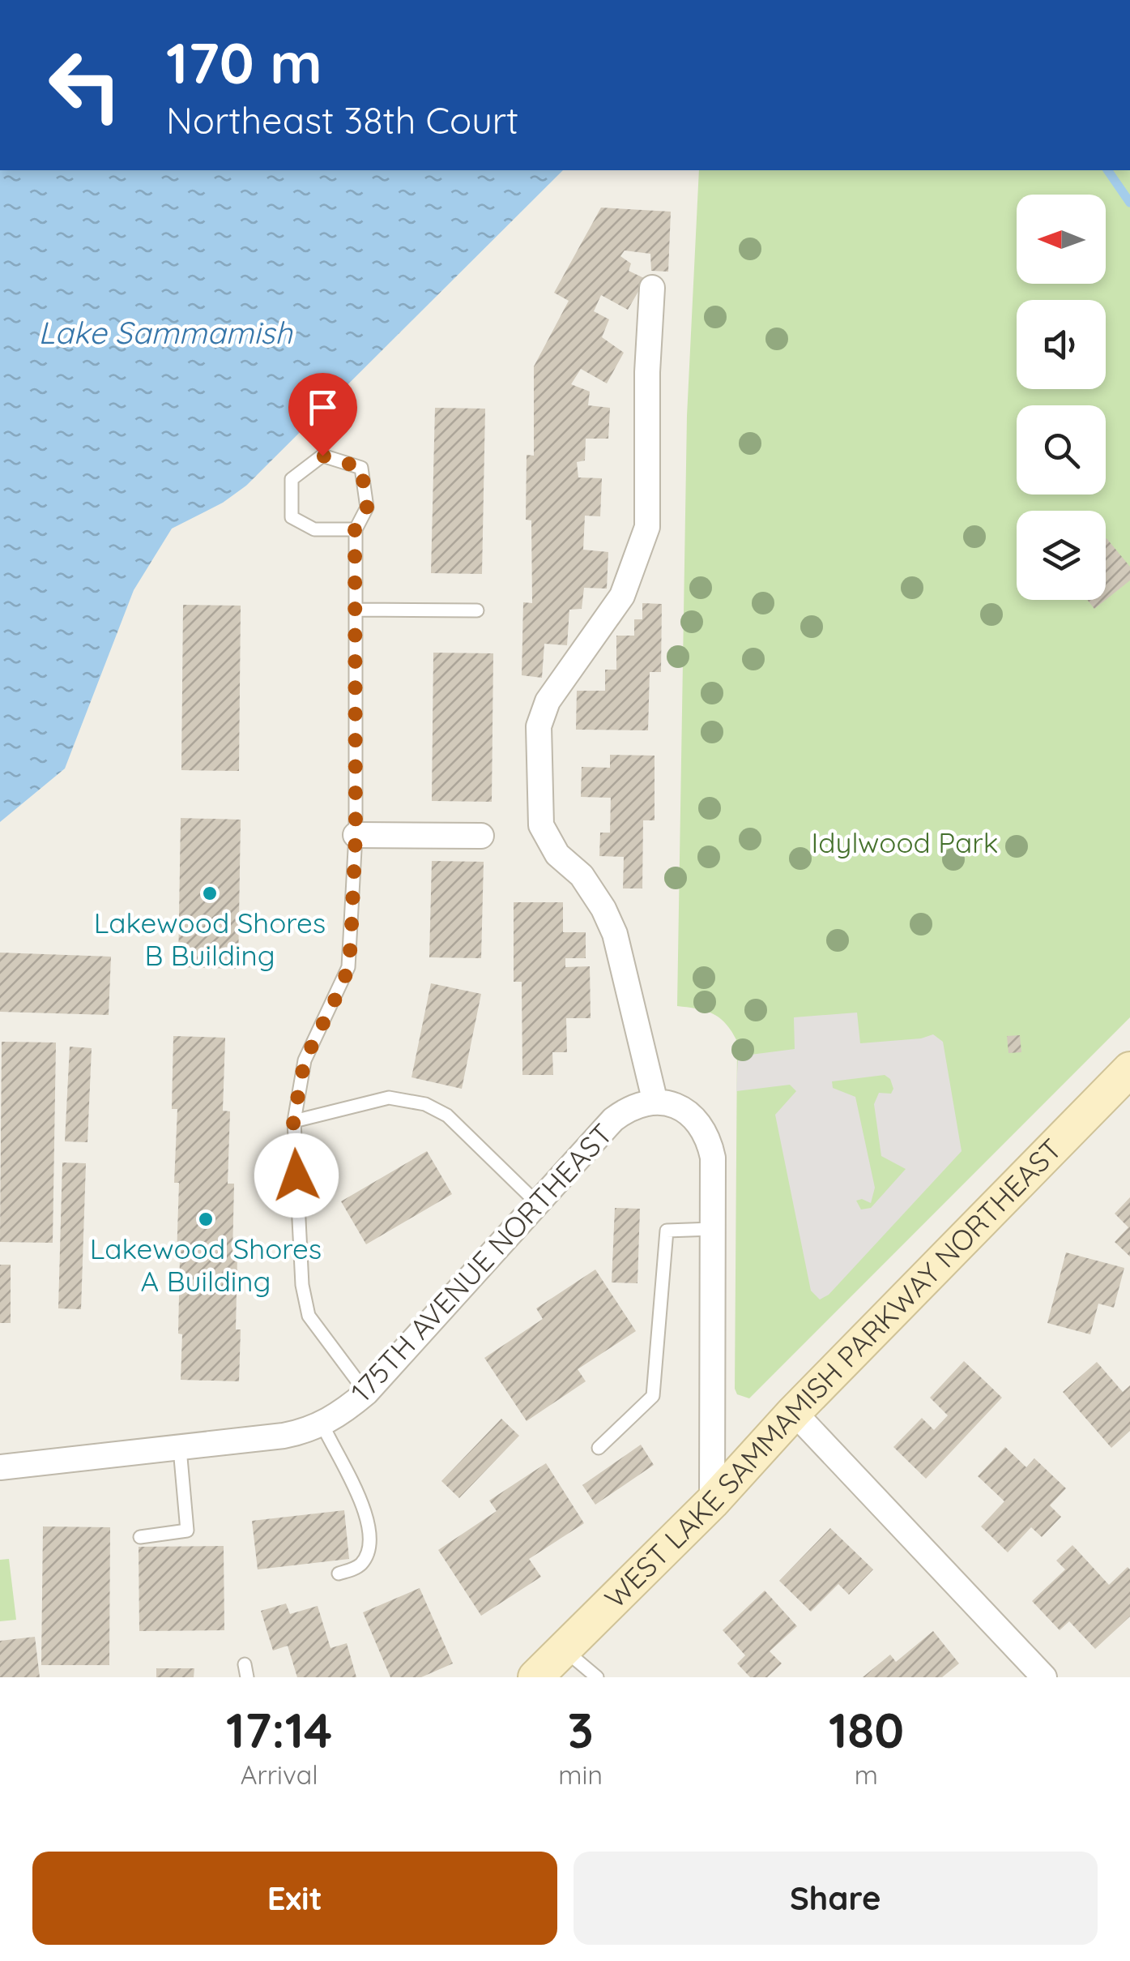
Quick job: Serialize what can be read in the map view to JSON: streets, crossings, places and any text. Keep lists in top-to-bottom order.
{
  "streets": {
    "main road": ["WEST LAKE SAMMAMISH PARKWAY NORTHEAST"],
    "street": ["175TH AVENUE NORTHEAST"]
  },
  "water": ["Lake Sammamish"],
  "parks": ["Idylwood Park"],
  "places": ["Lakewood Shores B Building", "Lakewood Shores A Building"],
  "north": "left",
  "page": {
    "turn": ["170 m", "Northeast 38th Court"],
    "eta": [
      "17:14",
      "Arrival",
      "3",
      "min",
      "180",
      "m"
    ],
    "buttons": ["Exit", "Share"]
  }
}
